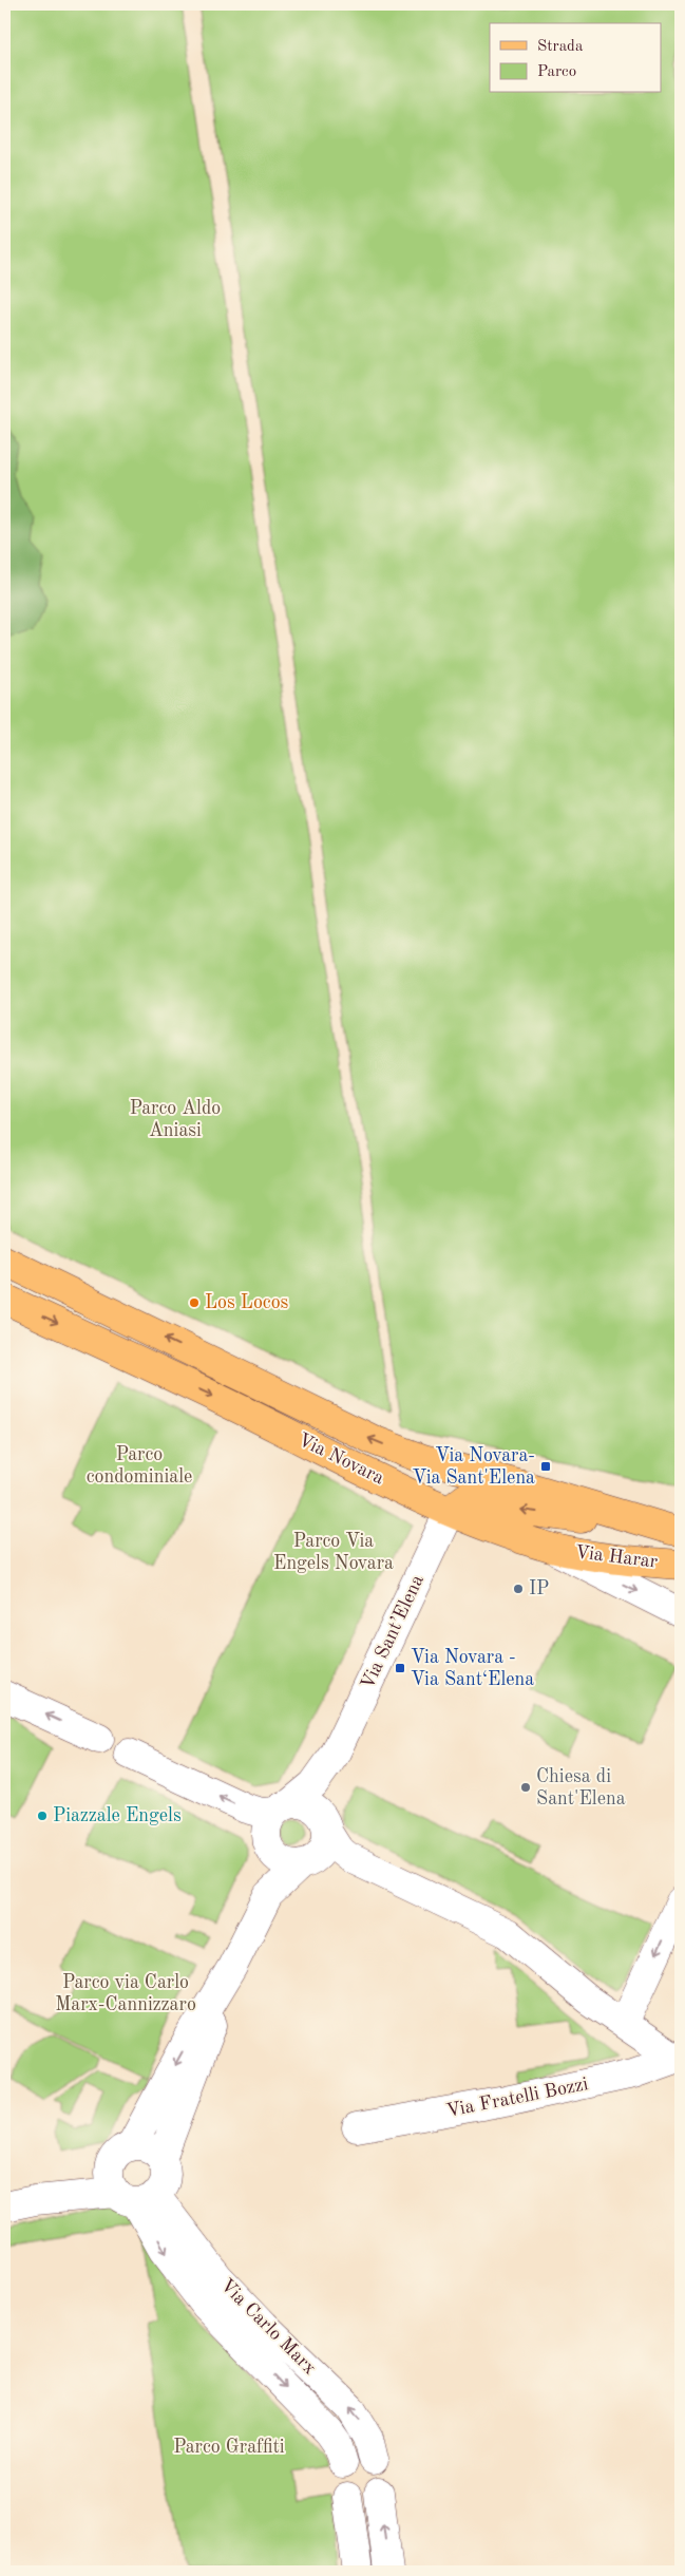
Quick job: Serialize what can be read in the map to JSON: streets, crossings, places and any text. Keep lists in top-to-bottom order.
{
  "streets": {
    "main road": ["Via Novara", "Via Harar"],
    "street": ["Via Sant’Elena", "Via Fratelli Bozzi", "Via Carlo Marx"]
  },
  "crossings": [
    ["Via Novara", "Via Harar"],
    ["Via Novara", "Via Sant’Elena"]
  ],
  "parks": [
    "Parco Aldo Aniasi",
    "Parco condominiale",
    "Parco Via Engels Novara",
    "Parco via Carlo Marx-Cannizzaro",
    "Parco Graffiti"
  ],
  "places": {
    "other": [
      "Los Locos",
      "IP",
      "Chiesa di Sant'Elena",
      "Piazzale Engels"
    ],
    "transit": ["Via Novara- Via Sant'Elena", "Via Novara - Via Sant‘Elena"]
  },
  "legend": ["Strada", "Parco"]
}
